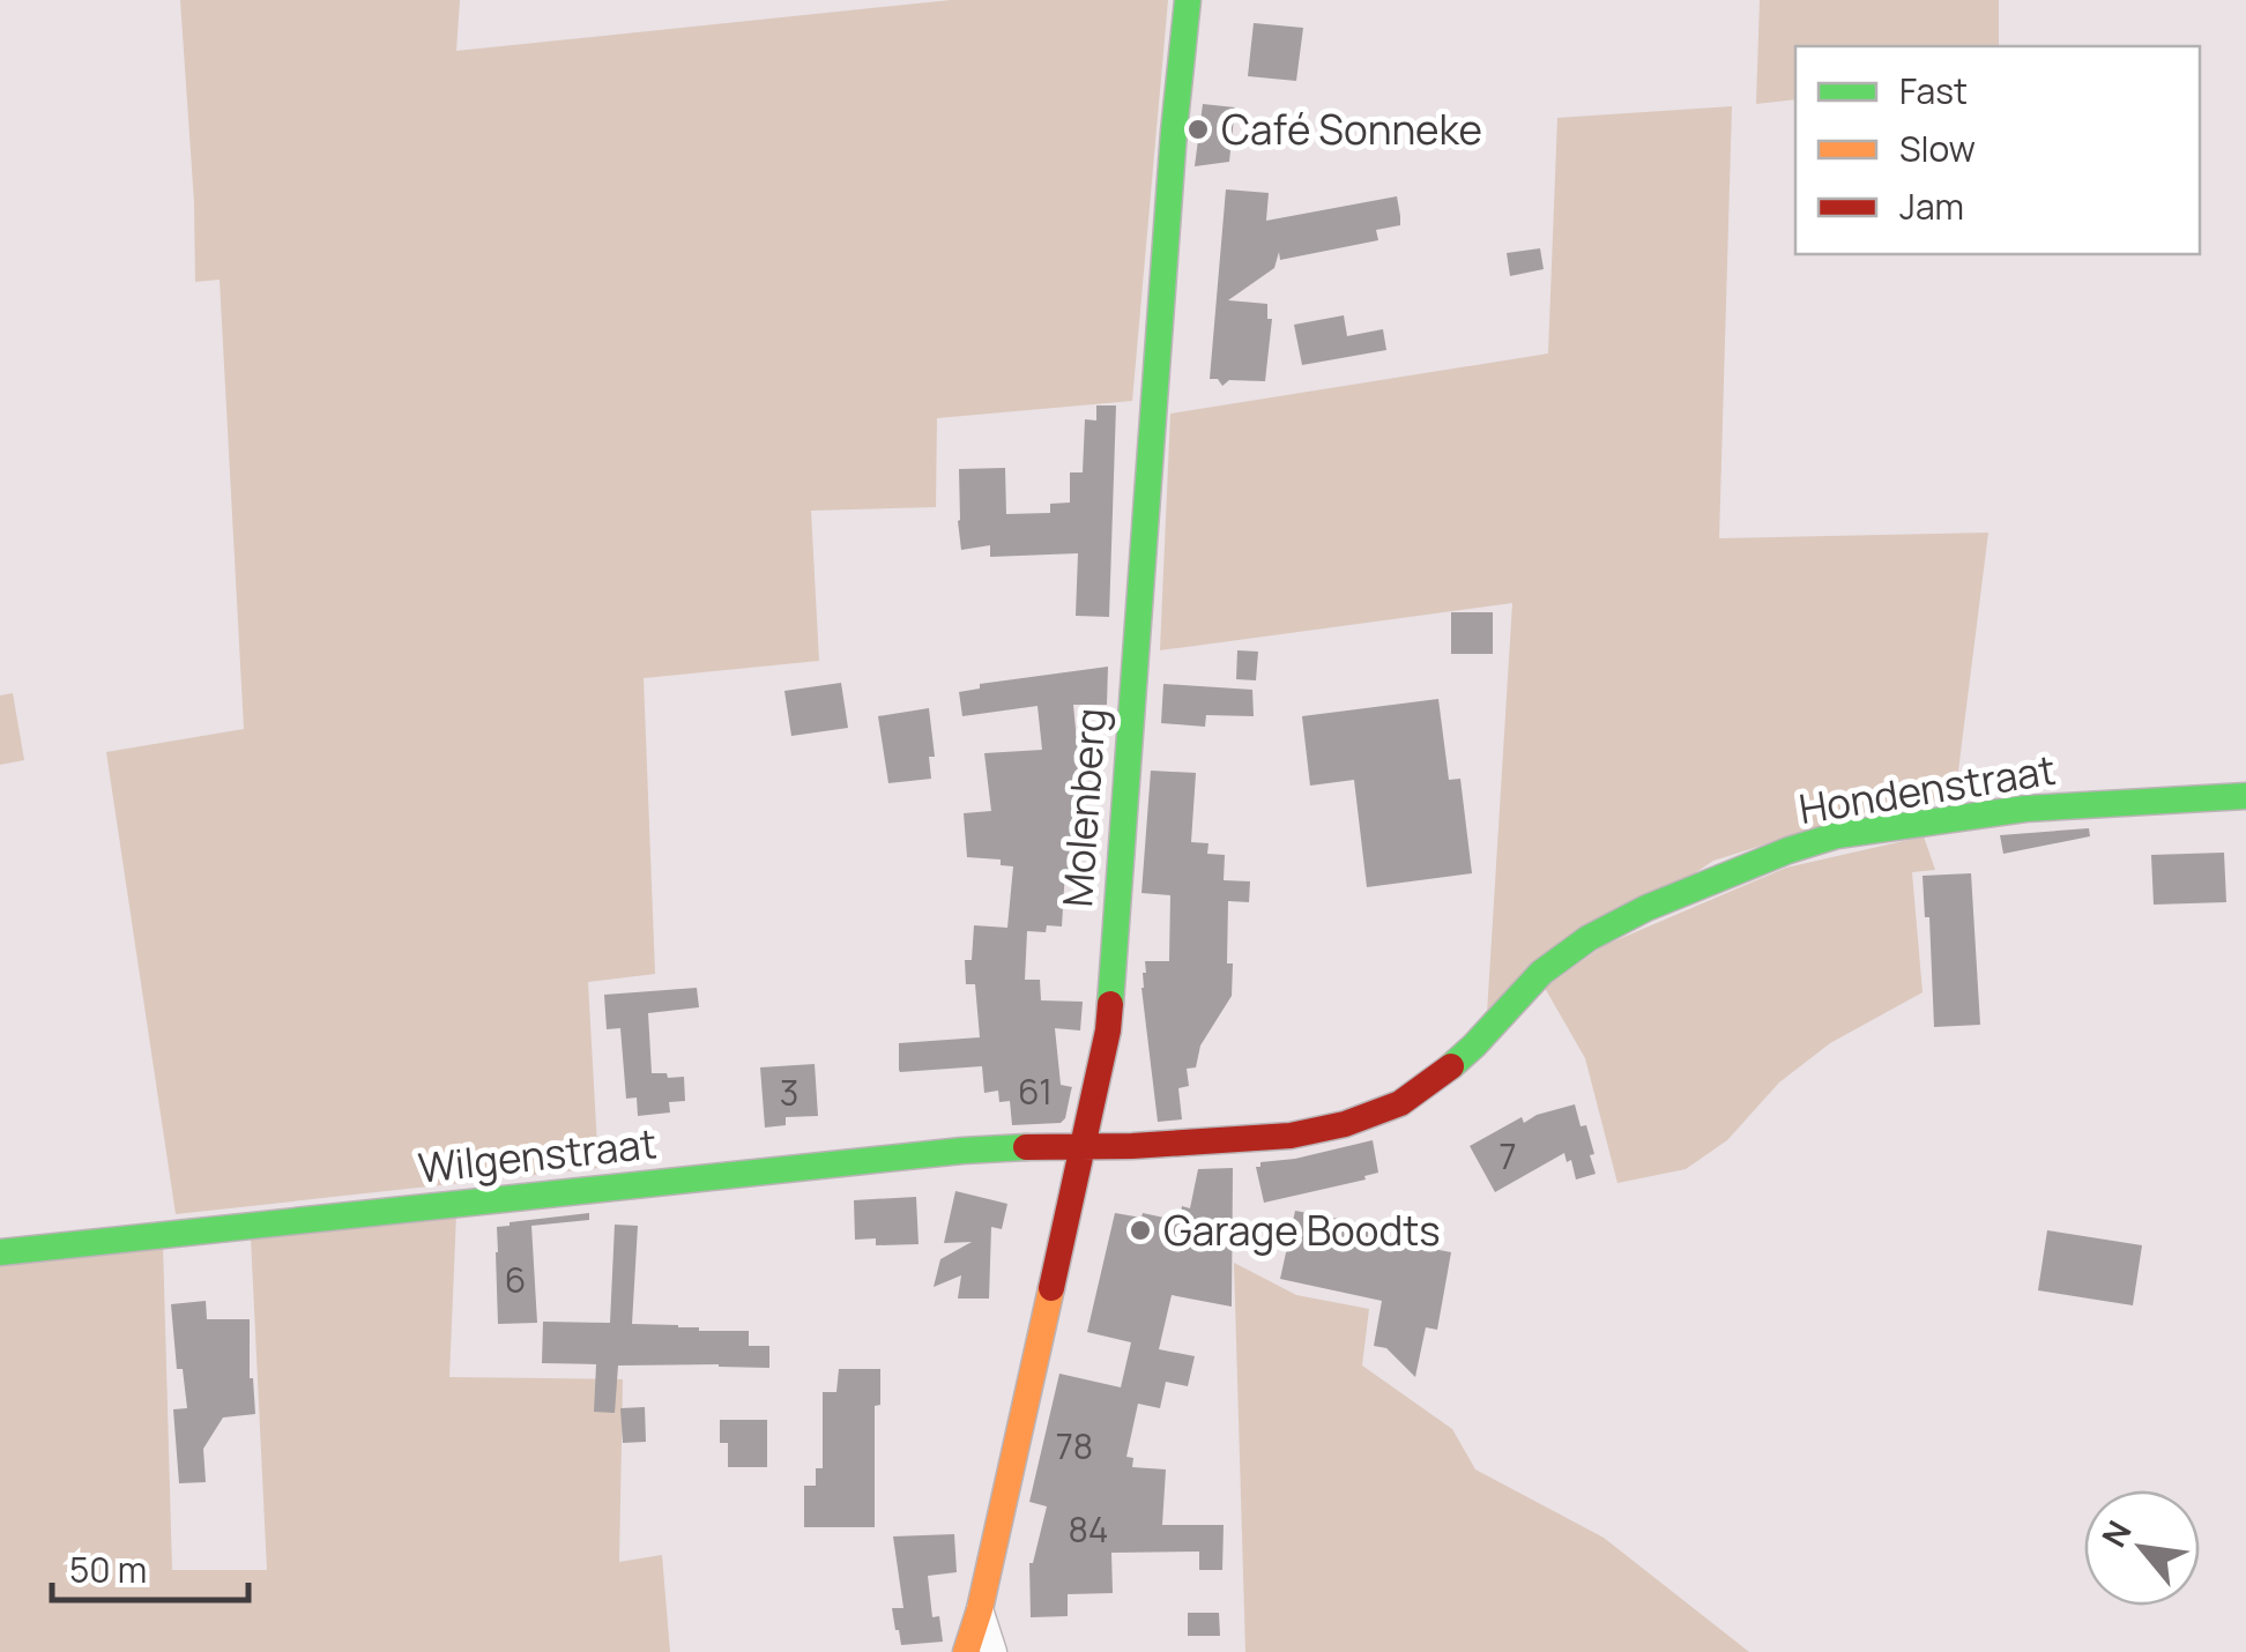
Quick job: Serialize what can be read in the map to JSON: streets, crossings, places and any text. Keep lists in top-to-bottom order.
{
  "streets": {
    "street": ["Hondenstraat", "Molenberg", "Wilgenstraat"]
  },
  "crossings": [
    ["Hondenstraat", "Molenberg"],
    ["Hondenstraat", "Wilgenstraat"],
    ["Molenberg", "Wilgenstraat"]
  ],
  "places": ["Café Sonneke", "Garage Boodts"],
  "house_numbers": [
    "61",
    "3",
    "7",
    "6",
    "78",
    "84"
  ],
  "legend": ["Fast", "Slow", "Jam"],
  "scale_bar": "50 m",
  "north": "top left"
}
